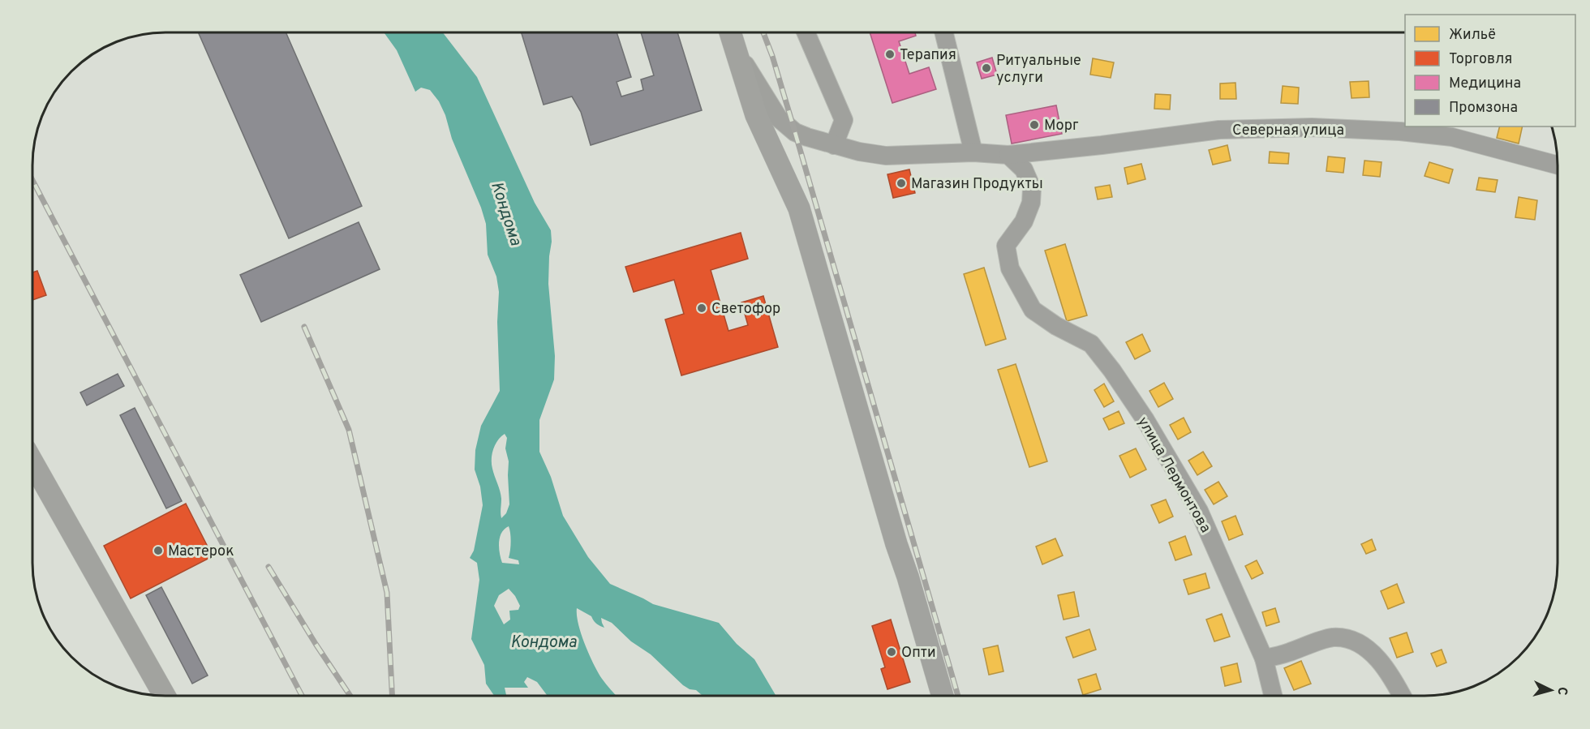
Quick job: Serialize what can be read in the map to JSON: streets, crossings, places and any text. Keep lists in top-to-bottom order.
{
  "streets": {
    "street": ["Северная улица", "улица Лермонтова"]
  },
  "crossings": [
    ["Северная улица", "улица Лермонтова"]
  ],
  "water": ["Кондома"],
  "places": [
    "Терапия",
    "Ритуальные услуги",
    "Морг",
    "Магазин Продукты",
    "Светофор",
    "Мастерок",
    "Опти"
  ],
  "legend": [
    "Жильё",
    "Торговля",
    "Медицина",
    "Промзона"
  ],
  "north": "right"
}
